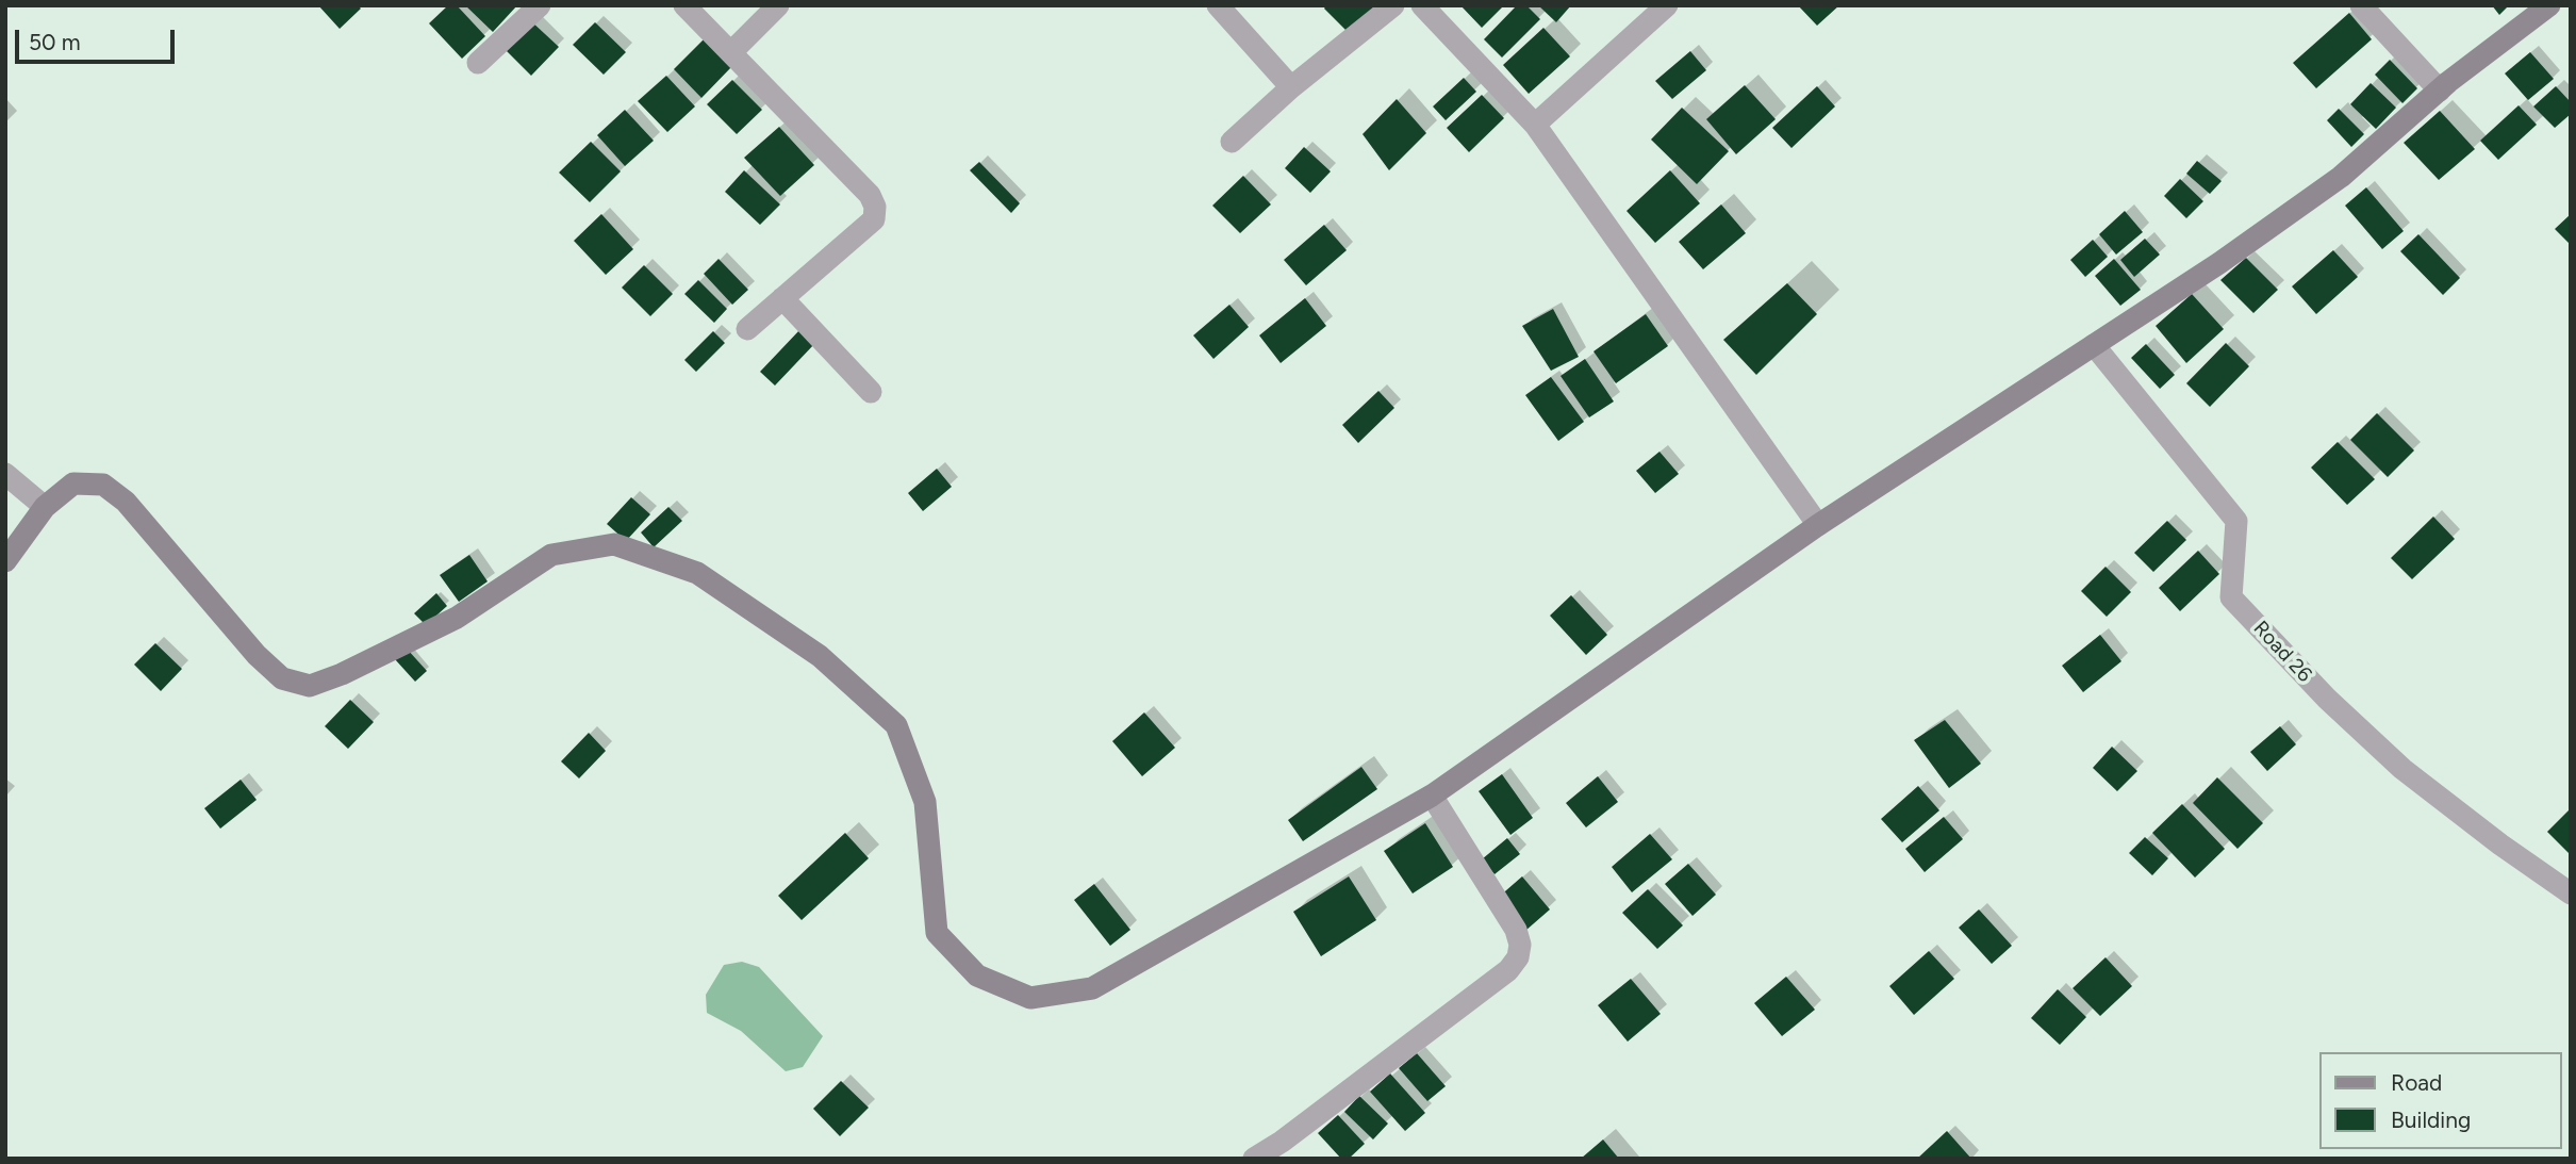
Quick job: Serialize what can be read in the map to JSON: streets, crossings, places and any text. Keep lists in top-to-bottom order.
{
  "streets": {
    "street": ["Road 26"]
  },
  "legend": ["Road", "Building"],
  "scale_bar": "50 m"
}
